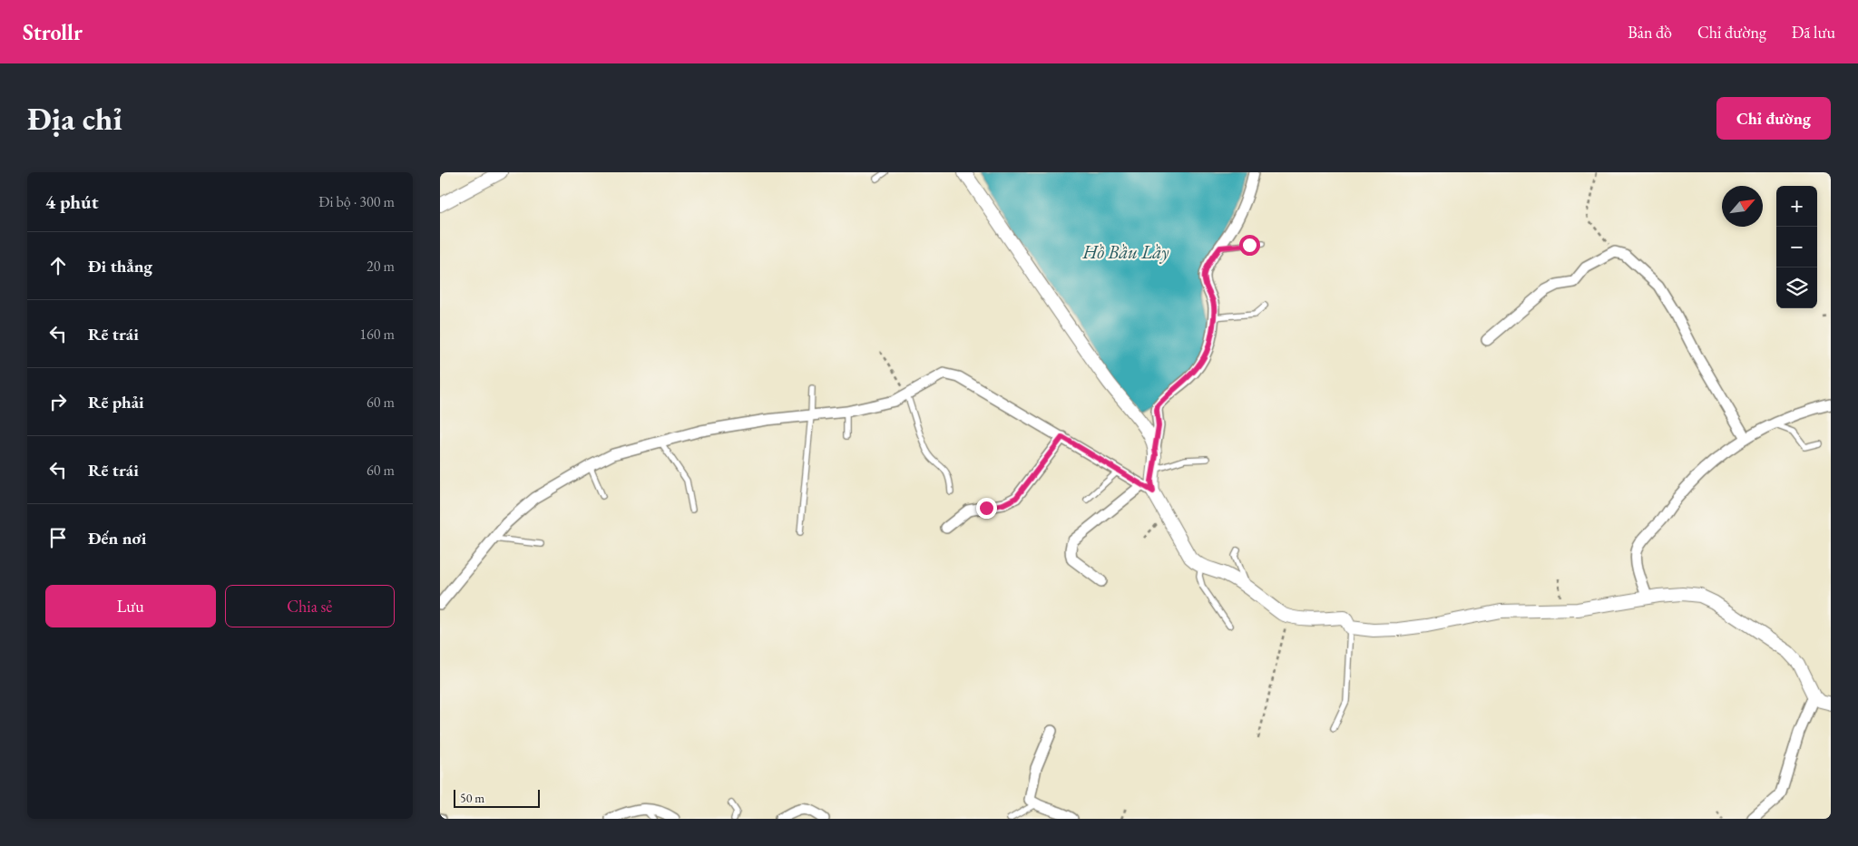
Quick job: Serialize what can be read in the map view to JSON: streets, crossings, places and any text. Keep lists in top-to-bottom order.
{
  "water": ["Hồ Bầu Lầy"],
  "scale_bar": "50 m",
  "north": "top right",
  "page": {
    "header": "Strollr",
    "nav": ["Bản đồ", "Chỉ đường", "Đã lưu"],
    "buttons": [
      "Chỉ đường",
      ["Lưu", "Chia sẻ"]
    ],
    "title": "Địa chỉ",
    "heading": ["4 phút", "Đi bộ · 300 m"],
    "map_buttons": ["+", "−"],
    "list": [
      ["Đi thẳng", "20 m"],
      ["Rẽ trái", "160 m"],
      ["Rẽ phải", "60 m"],
      ["Rẽ trái", "60 m"],
      "Đến nơi"
    ],
    "scale": "50 m"
  }
}
